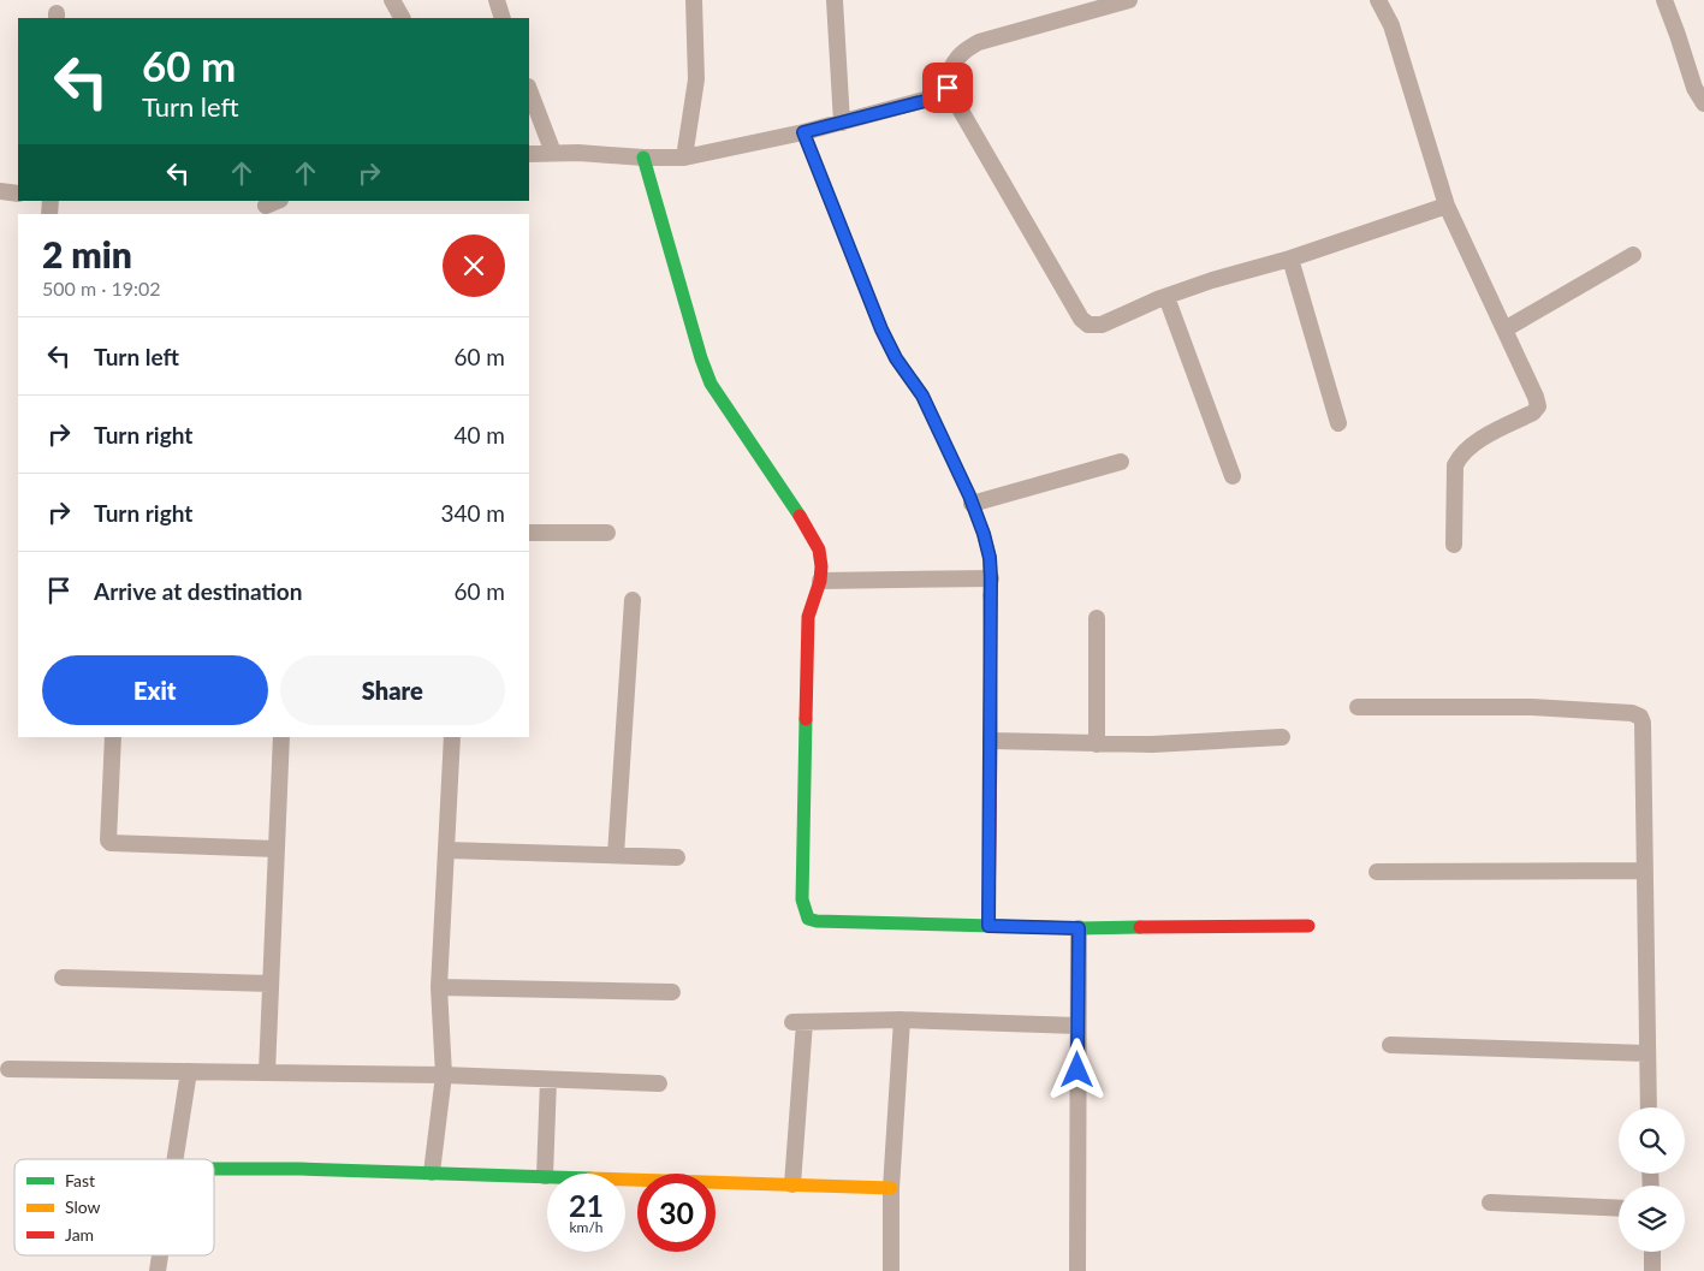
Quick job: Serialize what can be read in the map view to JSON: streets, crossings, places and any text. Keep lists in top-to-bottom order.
{
  "legend": ["Fast", "Slow", "Jam"],
  "page": {
    "turn": ["60 m", "Turn left"],
    "heading": ["2 min", "500 m · 19:02"],
    "list": [
      {
        "name": "Turn left",
        "value": "60 m"
      },
      {
        "name": "Turn right",
        "value": "40 m"
      },
      {
        "name": "Turn right",
        "value": "340 m"
      },
      {
        "name": "Arrive at destination",
        "value": "60 m"
      }
    ],
    "buttons": ["Exit", "Share"],
    "speed": "21 km/h",
    "limit": "30"
  }
}
